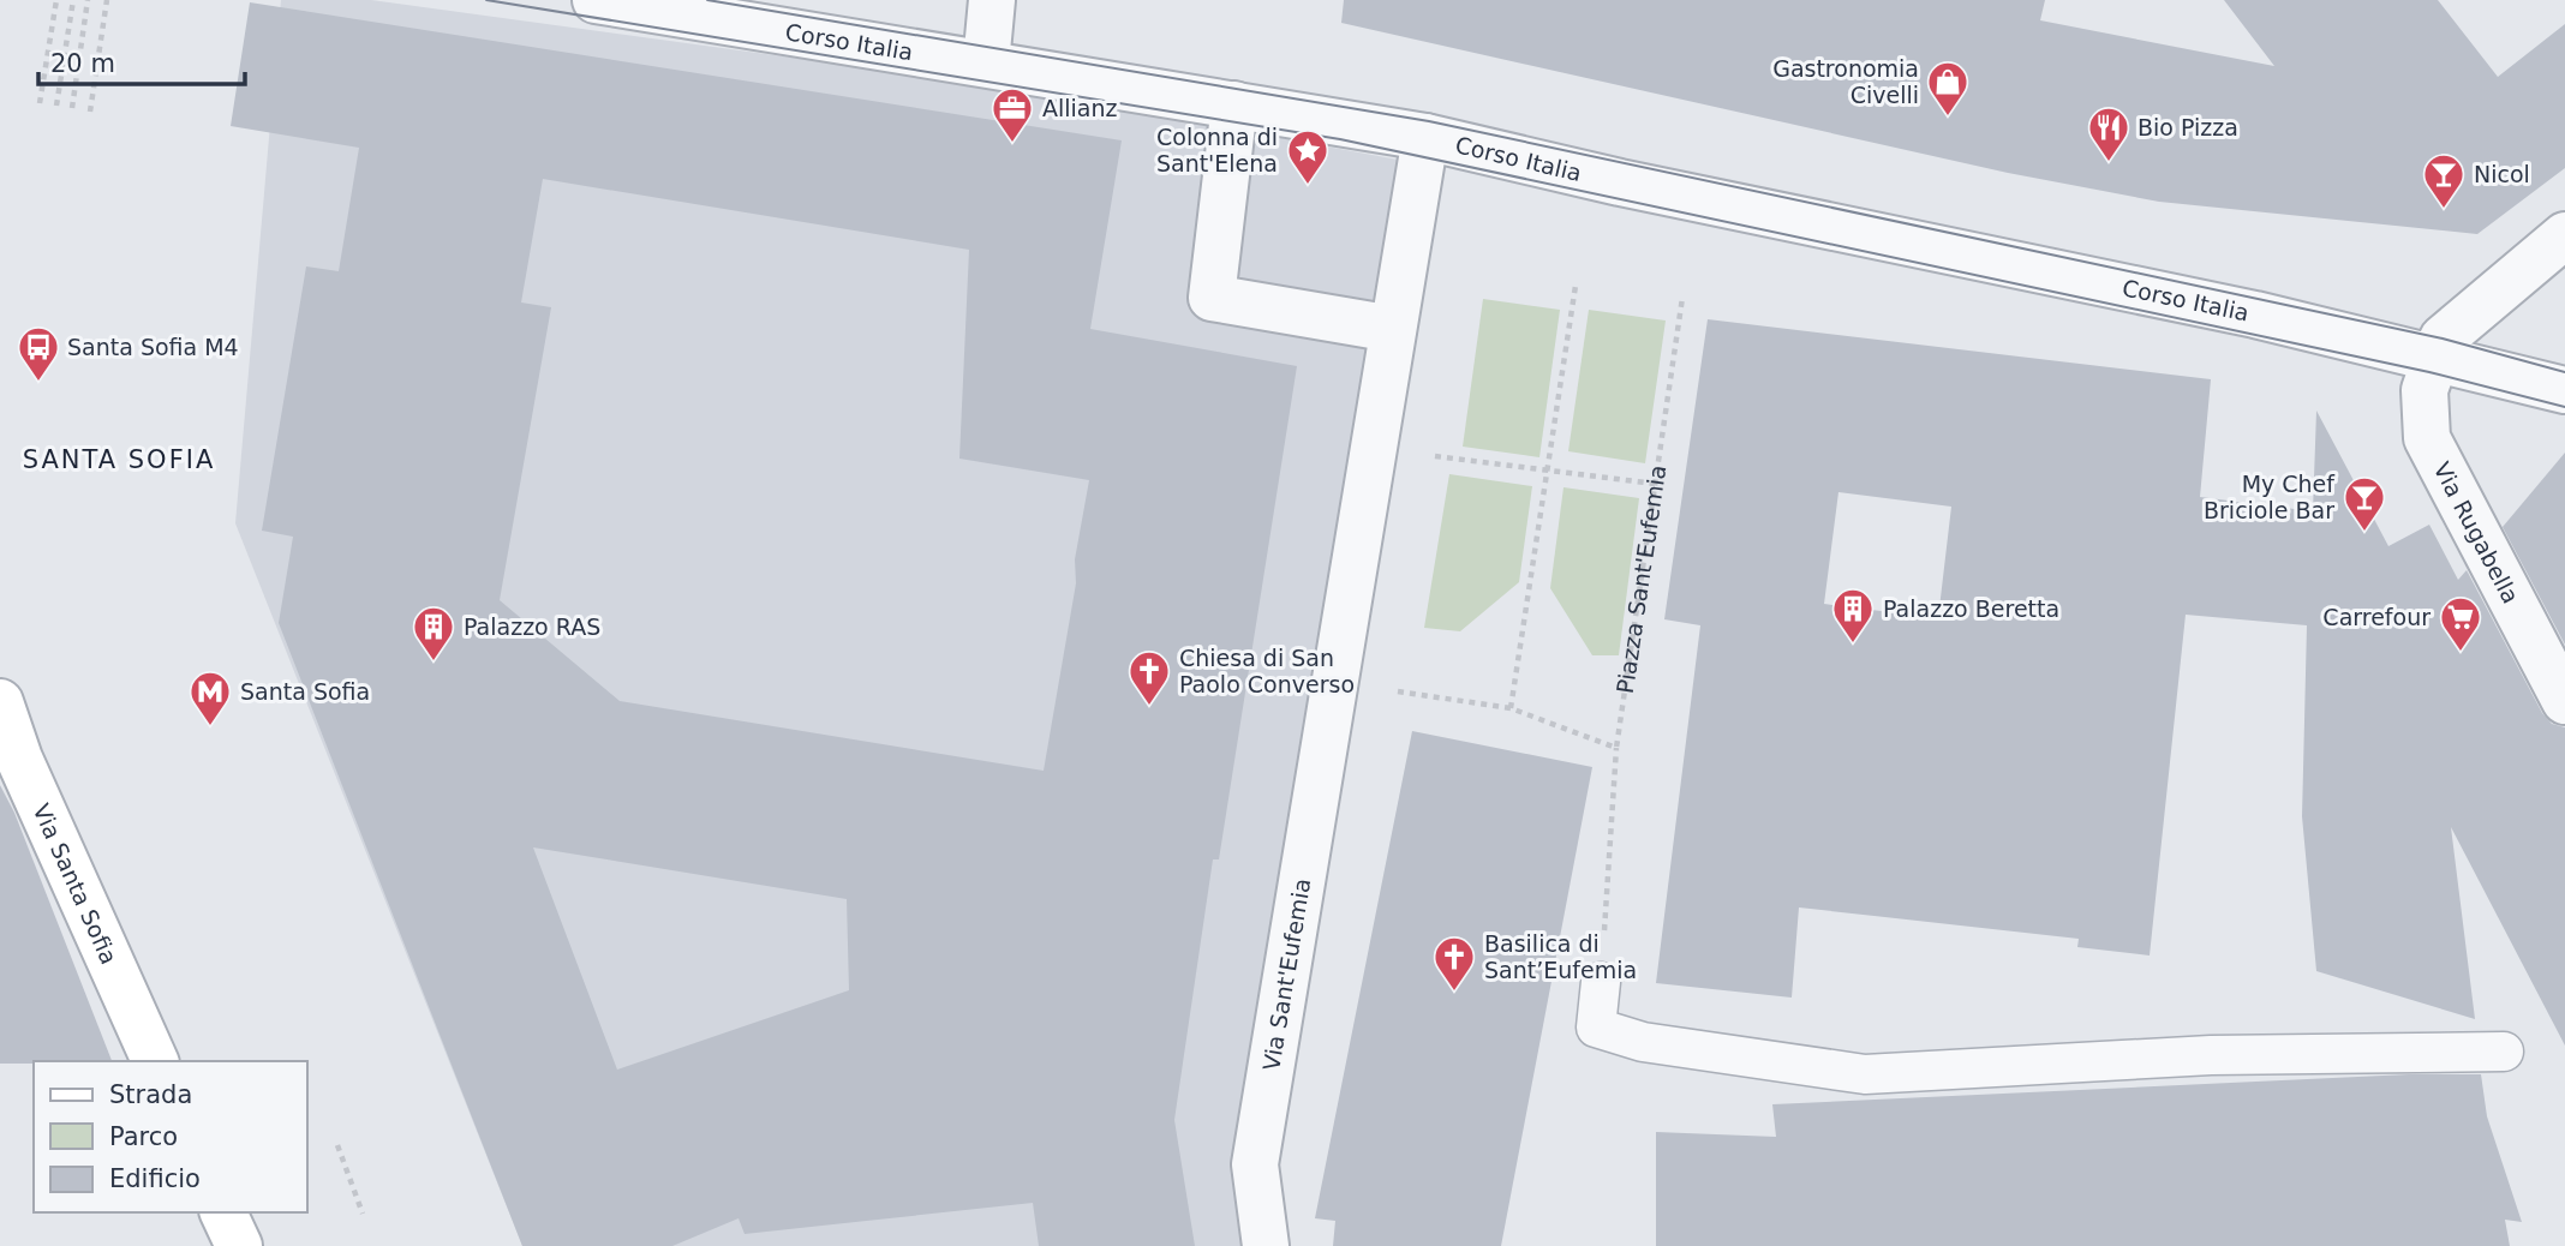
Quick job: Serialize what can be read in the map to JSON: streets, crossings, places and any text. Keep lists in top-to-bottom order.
{
  "streets": {
    "street": [
      "Corso Italia",
      "Via Rugabella",
      "Via Santa Sofia",
      "Via Sant'Eufemia"
    ],
    "path": ["Piazza Sant'Eufemia"]
  },
  "crossings": [
    ["Corso Italia", "Via Rugabella"]
  ],
  "districts": ["SANTA SOFIA"],
  "places": {
    "shop": ["Gastronomia Civelli"],
    "office": ["Allianz"],
    "restaurant": ["Bio Pizza"],
    "place": ["Colonna di Sant'Elena"],
    "bar": ["Nicol", "My Chef Briciole Bar"],
    "bus stop": ["Santa Sofia M4"],
    "building": ["Palazzo Beretta", "Palazzo RAS"],
    "supermarket": ["Carrefour"],
    "church": ["Chiesa di San Paolo Converso", "Basilica di Sant’Eufemia"],
    "metro station": ["Santa Sofia"]
  },
  "legend": ["Strada", "Parco", "Edificio"],
  "scale_bar": "20 m"
}
